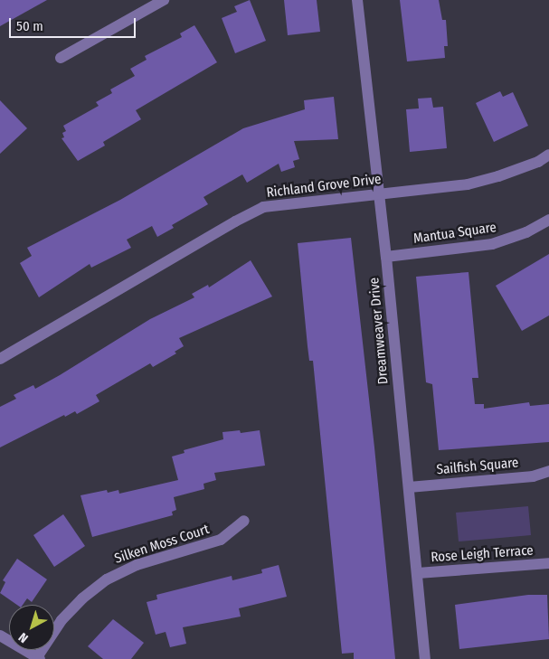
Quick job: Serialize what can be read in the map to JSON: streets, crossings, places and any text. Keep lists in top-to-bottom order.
{
  "streets": {
    "street": [
      "Richland Grove Drive",
      "Mantua Square",
      "Dreamweaver Drive",
      "Sailfish Square",
      "Silken Moss Court",
      "Rose Leigh Terrace"
    ]
  },
  "crossings": [
    ["Richland Grove Drive", "Dreamweaver Drive"],
    ["Mantua Square", "Dreamweaver Drive"],
    ["Dreamweaver Drive", "Sailfish Square"],
    ["Dreamweaver Drive", "Rose Leigh Terrace"]
  ],
  "scale_bar": "50 m",
  "north": "bottom left"
}
